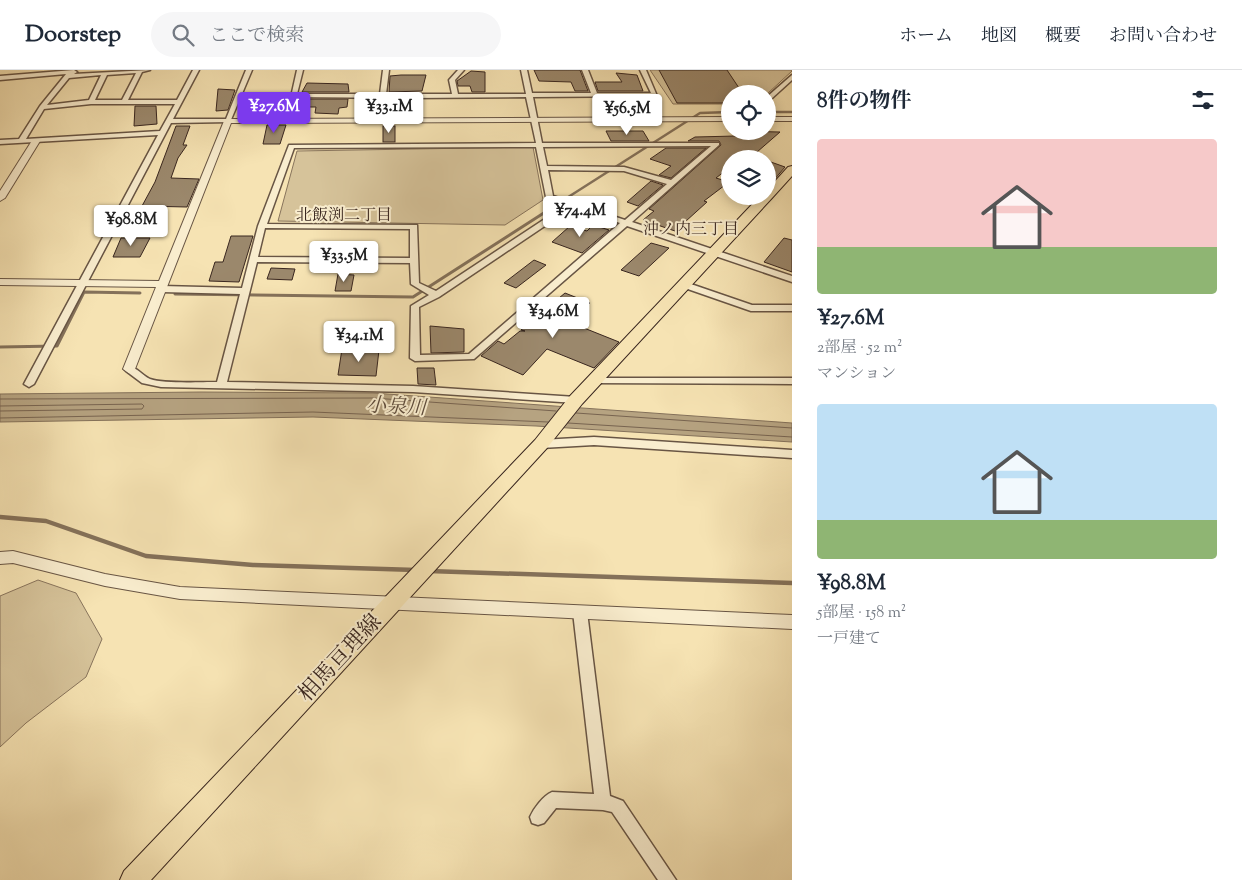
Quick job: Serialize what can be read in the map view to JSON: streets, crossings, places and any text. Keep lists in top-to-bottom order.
{
  "streets": {
    "main road": ["相馬亘理線"]
  },
  "districts": ["北飯渕二丁目", "沖ノ内三丁目"],
  "water": ["小泉川"],
  "page": {
    "header": "Doorstep",
    "search": "ここで検索",
    "nav": [
      "ホーム",
      "地図",
      "概要",
      "お問い合わせ"
    ],
    "heading": "8件の物件",
    "price": [
      "¥27.6M",
      "¥33.1M",
      "¥56.5M",
      "¥74.4M",
      "¥98.8M",
      "¥33.5M",
      "¥34.6M",
      "¥34.1M"
    ],
    "list": [
      {
        "name": "¥27.6M",
        "note": "2部屋 · 52 m² · マンション"
      },
      {
        "name": "¥98.8M",
        "note": "5部屋 · 158 m² · 一戸建て"
      }
    ]
  }
}
